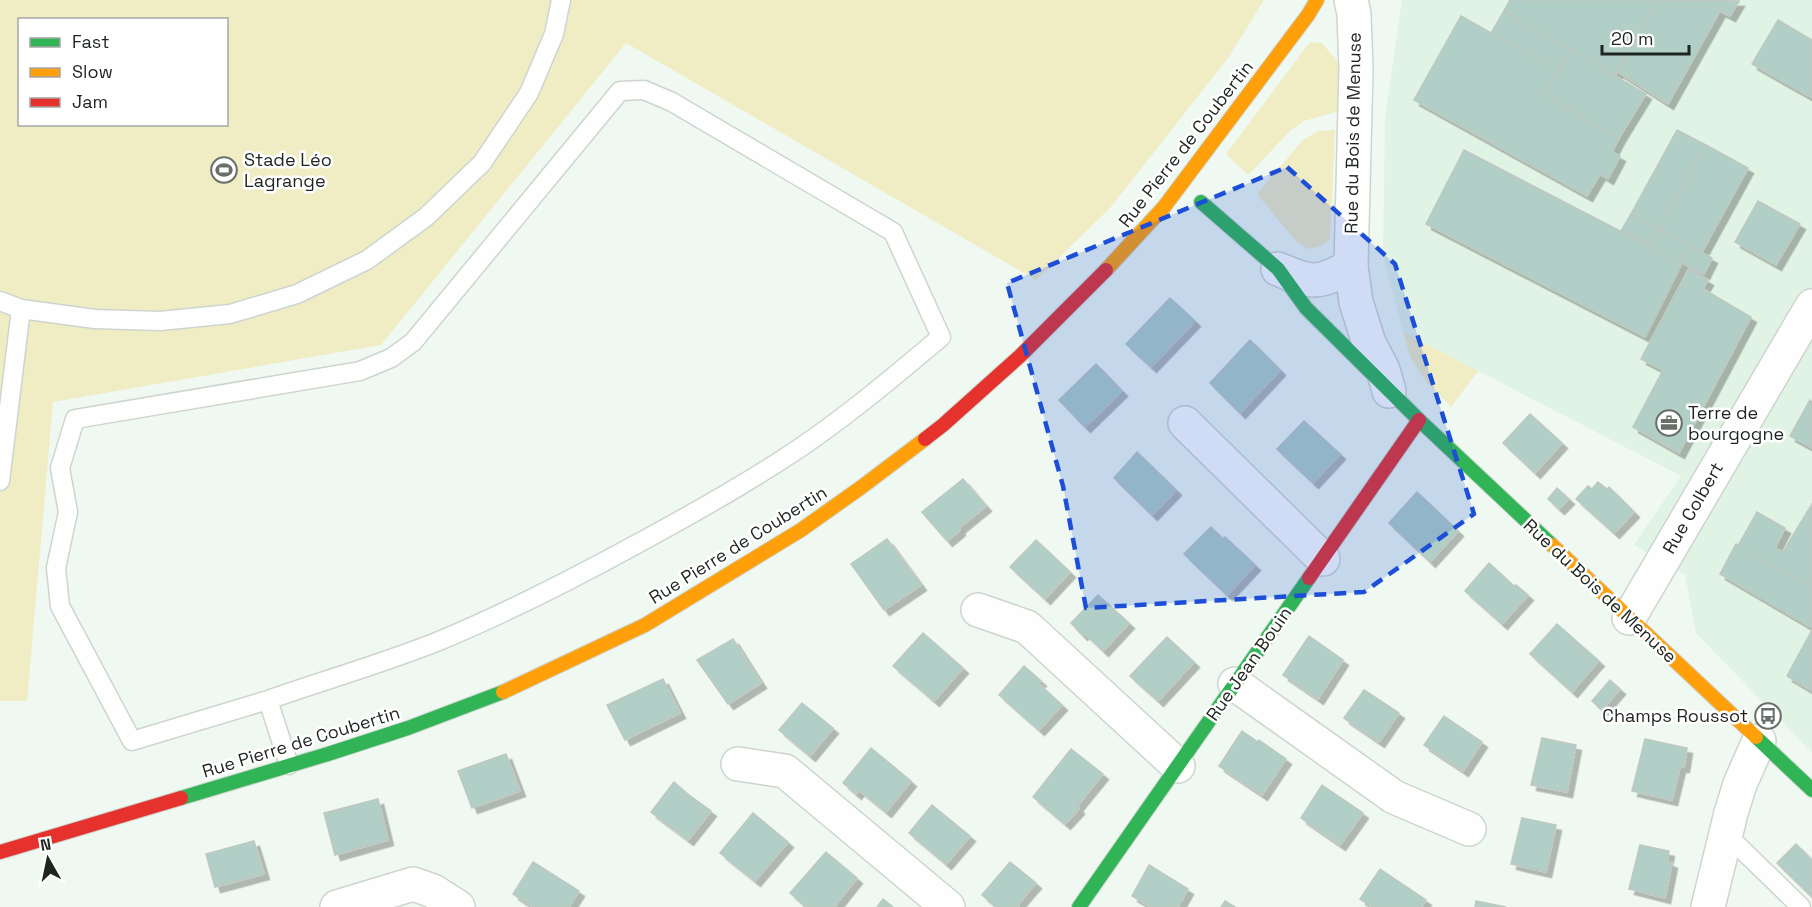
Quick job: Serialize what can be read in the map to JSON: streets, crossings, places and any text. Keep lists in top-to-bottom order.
{
  "streets": {
    "main road": ["Rue du Bois de Menuse", "Rue Pierre de Coubertin", "Rue Jean Bouin"],
    "street": ["Rue Colbert"]
  },
  "crossings": [
    ["Rue du Bois de Menuse", "Rue Colbert"],
    ["Rue du Bois de Menuse", "Rue Jean Bouin"]
  ],
  "places": {
    "sports": ["Stade Léo Lagrange"],
    "office": ["Terre de bourgogne"],
    "bus stop": ["Champs Roussot"]
  },
  "legend": ["Fast", "Slow", "Jam"],
  "scale_bar": "20 m",
  "north": "top"
}
